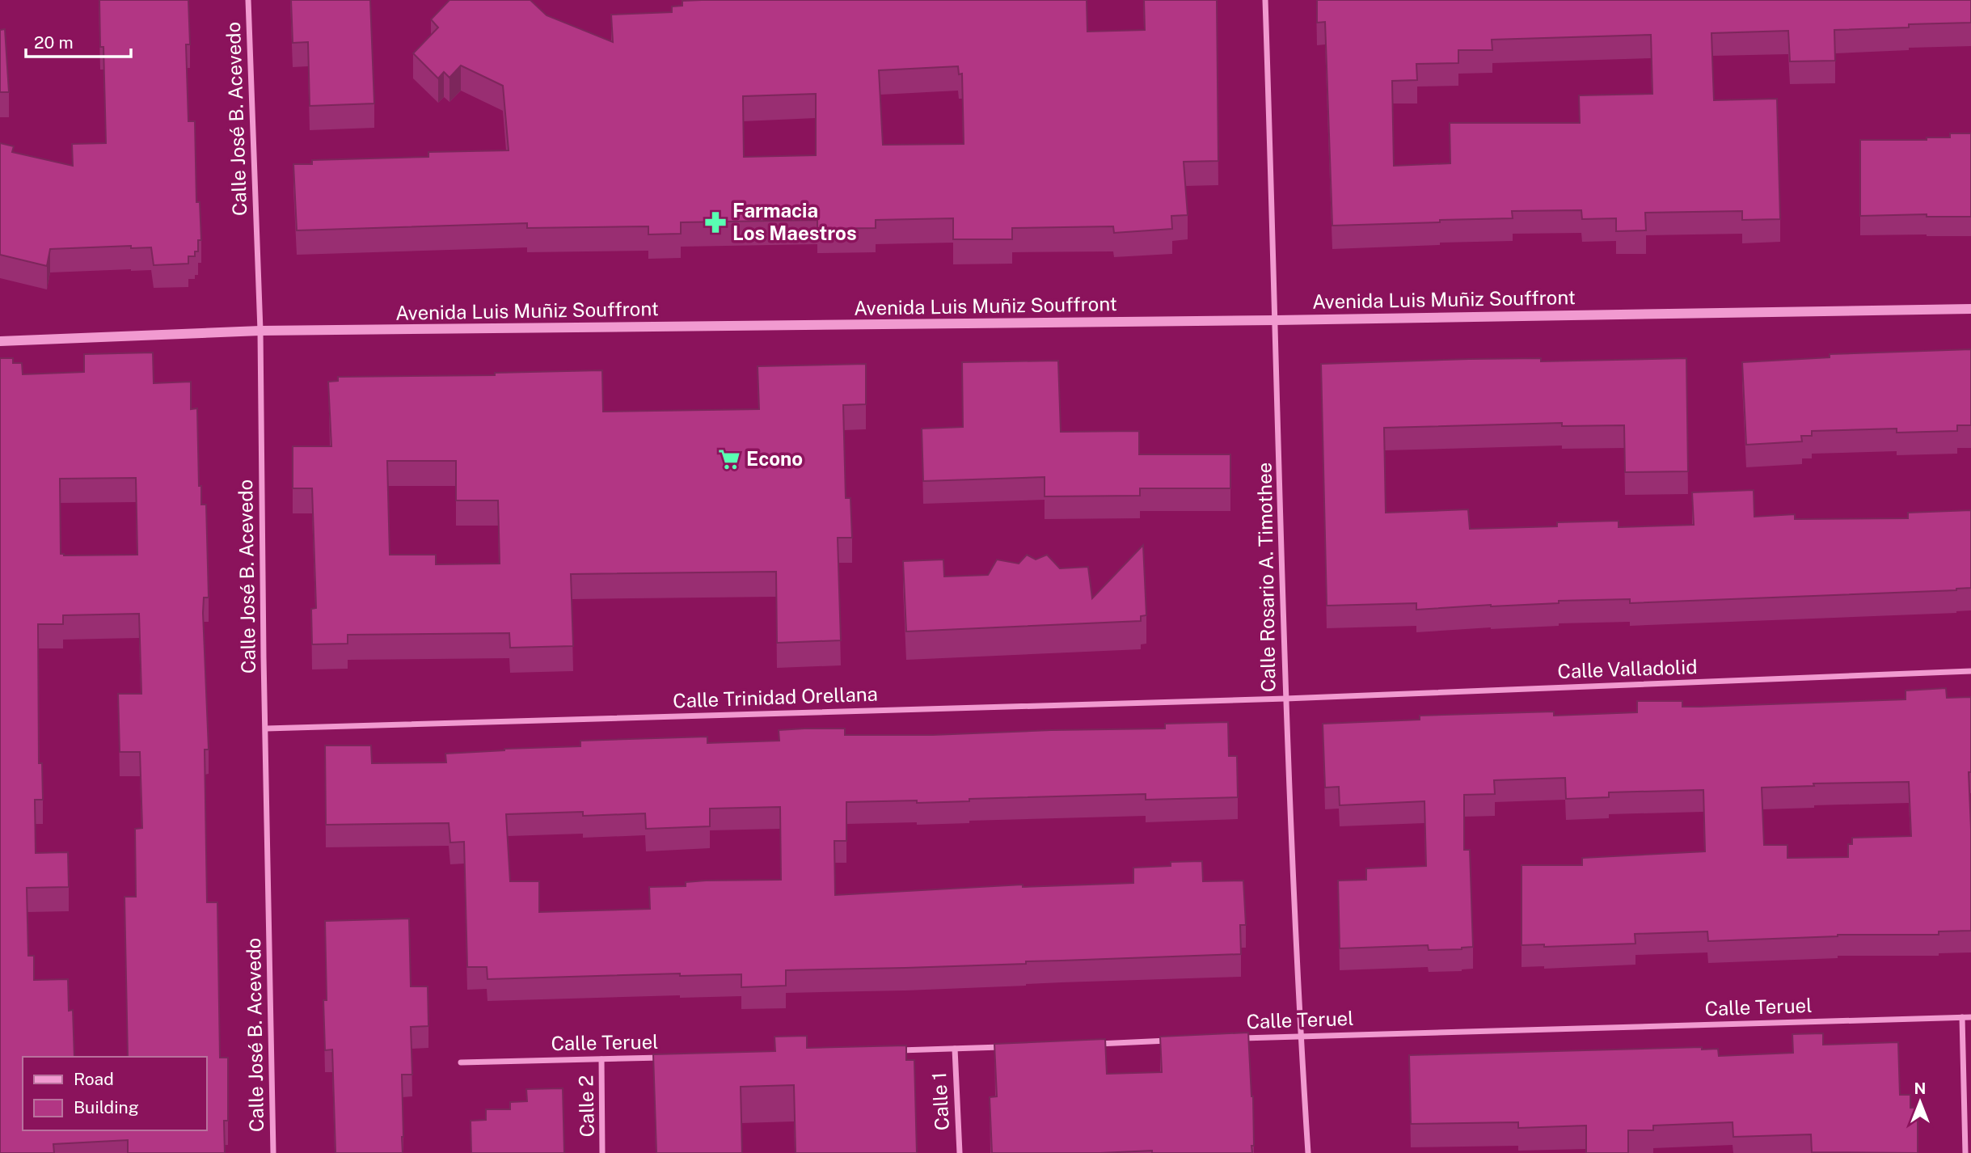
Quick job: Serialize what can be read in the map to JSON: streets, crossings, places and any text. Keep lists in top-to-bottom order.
{
  "streets": {
    "street": [
      "Calle José B. Acevedo",
      "Avenida Luis Muñiz Souffront",
      "Calle Rosario A. Timothee",
      "Calle Valladolid",
      "Calle Trinidad Orellana",
      "Calle Teruel",
      "Calle 1",
      "Calle 2"
    ]
  },
  "crossings": [
    ["Calle José B. Acevedo", "Avenida Luis Muñiz Souffront"],
    ["Calle José B. Acevedo", "Calle Trinidad Orellana"],
    ["Avenida Luis Muñiz Souffront", "Calle Rosario A. Timothee"],
    ["Calle Rosario A. Timothee", "Calle Valladolid"],
    ["Calle Rosario A. Timothee", "Calle Trinidad Orellana"],
    ["Calle Rosario A. Timothee", "Calle Teruel"],
    ["Calle Valladolid", "Calle Trinidad Orellana"],
    ["Calle Teruel", "Calle 2"]
  ],
  "places": {
    "pharmacy": ["Farmacia Los Maestros"],
    "supermarket": ["Econo"]
  },
  "legend": ["Road", "Building"],
  "scale_bar": "20 m",
  "north": "top"
}
